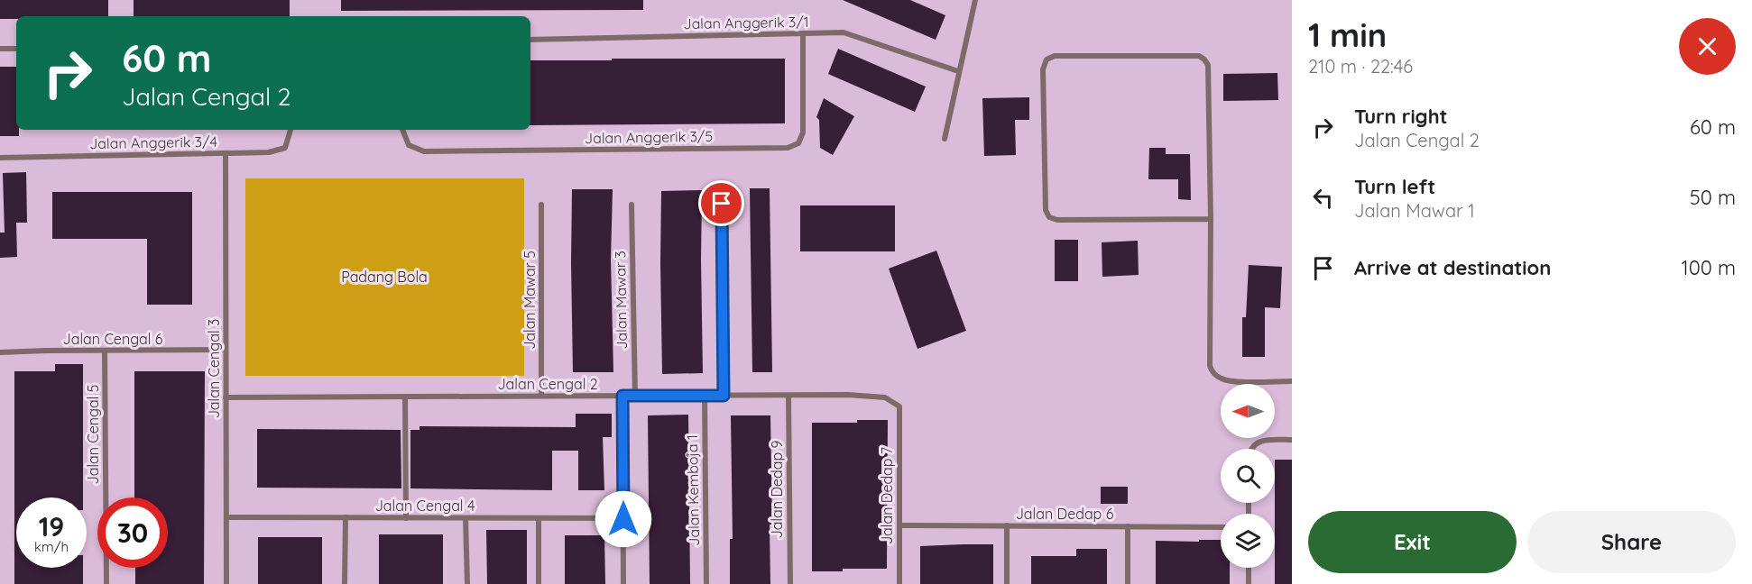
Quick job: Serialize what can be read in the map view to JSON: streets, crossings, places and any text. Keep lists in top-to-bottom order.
{
  "streets": {
    "street": [
      "Jalan Anggerik 3/1",
      "Jalan Anggerik 3/5",
      "Jalan Anggerik 3/4",
      "Jalan Mawar 5",
      "Jalan Mawar 3",
      "Jalan Cengal 6",
      "Jalan Cengal 3",
      "Jalan Cengal 2",
      "Jalan Cengal 5",
      "Jalan Dedap 9",
      "Jalan Kemboja 1",
      "Jalan Dedap 7",
      "Jalan Cengal 4",
      "Jalan Dedap 6"
    ]
  },
  "crossings": [
    ["Jalan Anggerik 3/1", "Jalan Anggerik 3/5"],
    ["Jalan Anggerik 3/4", "Jalan Cengal 3"],
    ["Jalan Mawar 5", "Jalan Cengal 2"],
    ["Jalan Mawar 3", "Jalan Cengal 2"],
    ["Jalan Cengal 6", "Jalan Cengal 3"],
    ["Jalan Cengal 6", "Jalan Cengal 5"],
    ["Jalan Cengal 3", "Jalan Cengal 2"],
    ["Jalan Cengal 3", "Jalan Cengal 4"],
    ["Jalan Cengal 2", "Jalan Dedap 9"],
    ["Jalan Cengal 2", "Jalan Kemboja 1"],
    ["Jalan Cengal 2", "Jalan Dedap 7"],
    ["Jalan Dedap 7", "Jalan Dedap 6"]
  ],
  "parks": ["Padang Bola"],
  "north": "left",
  "page": {
    "heading": ["1 min", "210 m · 22:46"],
    "turn": ["60 m", "Jalan Cengal 2"],
    "list": [
      {
        "name": "Turn right",
        "note": "Jalan Cengal 2",
        "value": "60 m"
      },
      {
        "name": "Turn left",
        "note": "Jalan Mawar 1",
        "value": "50 m"
      },
      {
        "name": "Arrive at destination",
        "value": "100 m"
      }
    ],
    "speed": "19 km/h",
    "limit": "30",
    "buttons": ["Exit", "Share"]
  }
}
